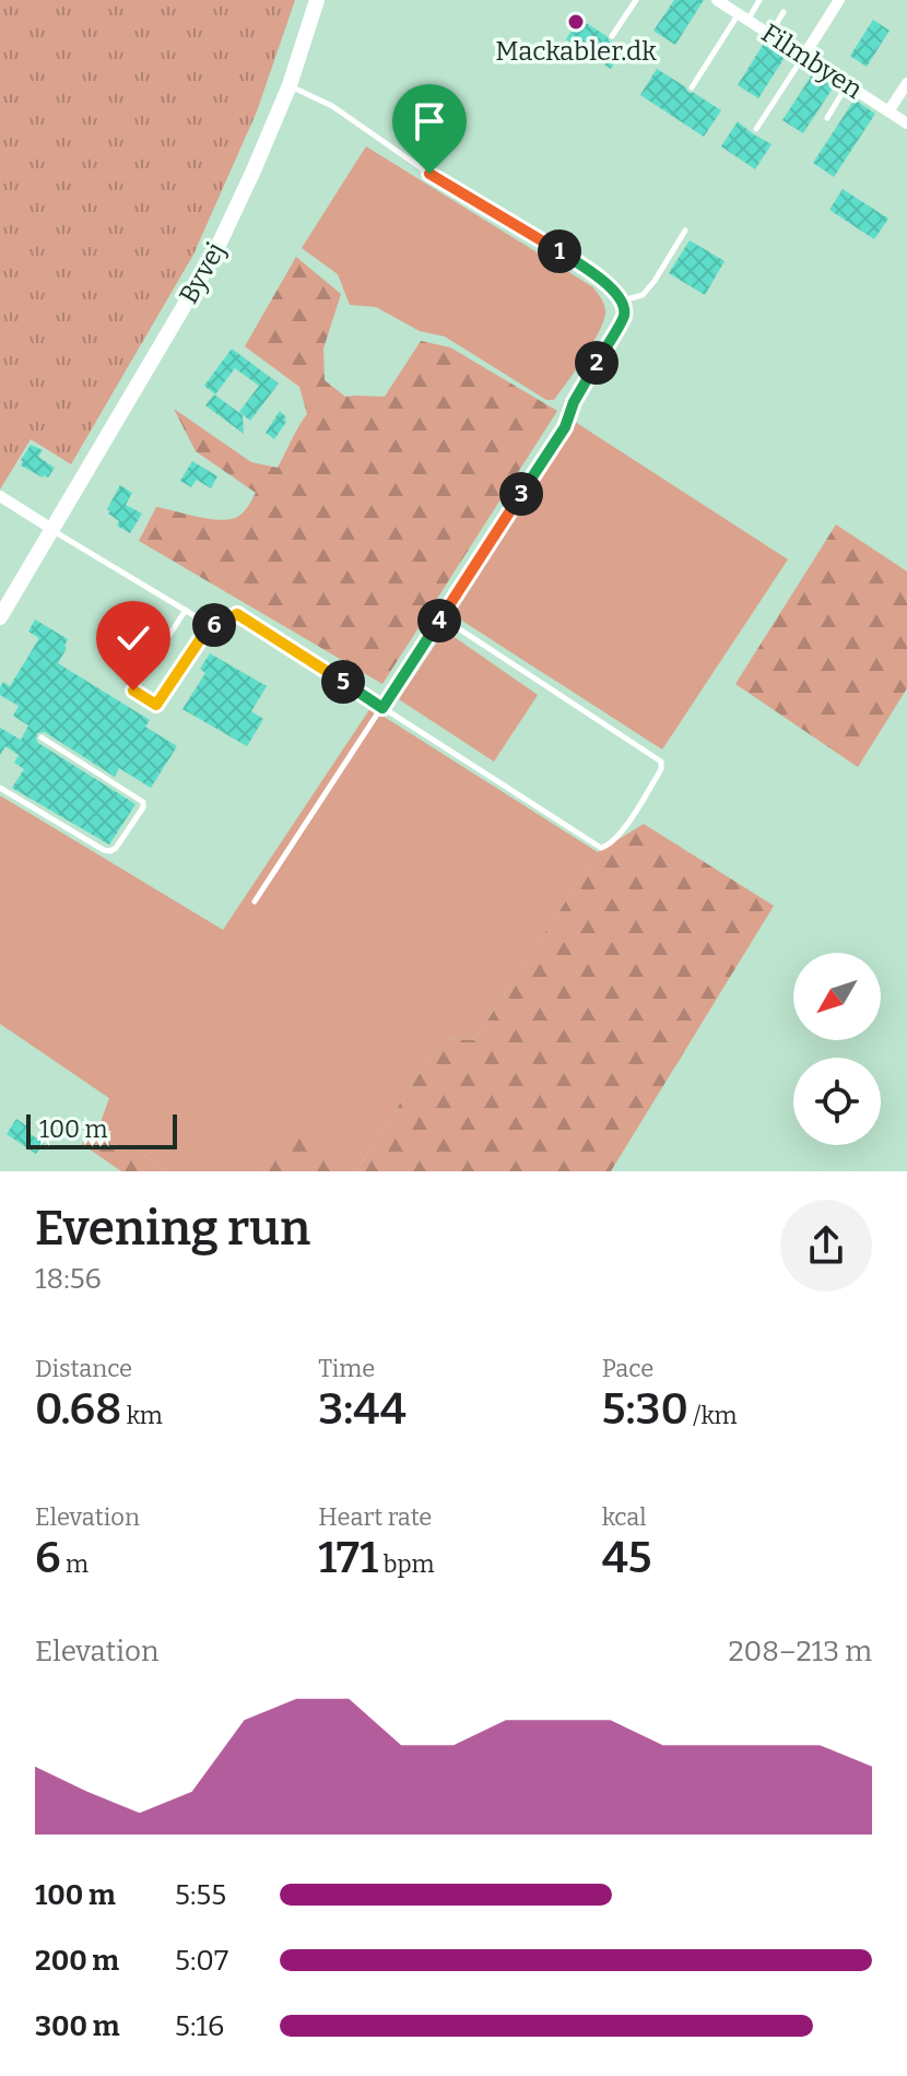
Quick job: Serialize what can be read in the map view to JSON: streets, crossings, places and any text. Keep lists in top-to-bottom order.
{
  "streets": {
    "street": ["Filmbyen", "Byvej"]
  },
  "places": ["Mackabler.dk"],
  "scale_bar": "100 m",
  "north": "bottom left",
  "page": {
    "pins": [
      "1",
      "2",
      "3",
      "4",
      "6",
      "5"
    ],
    "scale": "100 m",
    "heading": ["Evening run", "18:56"],
    "stats": [
      ["Distance", "0.68 km"],
      ["Time", "3:44"],
      ["Pace", "5:30 /km"],
      ["Elevation", "6 m"],
      ["Heart rate", "171 bpm"],
      ["kcal", "45"]
    ],
    "chart": ["Elevation", "208–213 m"],
    "list": [
      {
        "name": "100 m",
        "note": "5:55"
      },
      {
        "name": "200 m",
        "note": "5:07"
      },
      {
        "name": "300 m",
        "note": "5:16"
      }
    ]
  }
}
